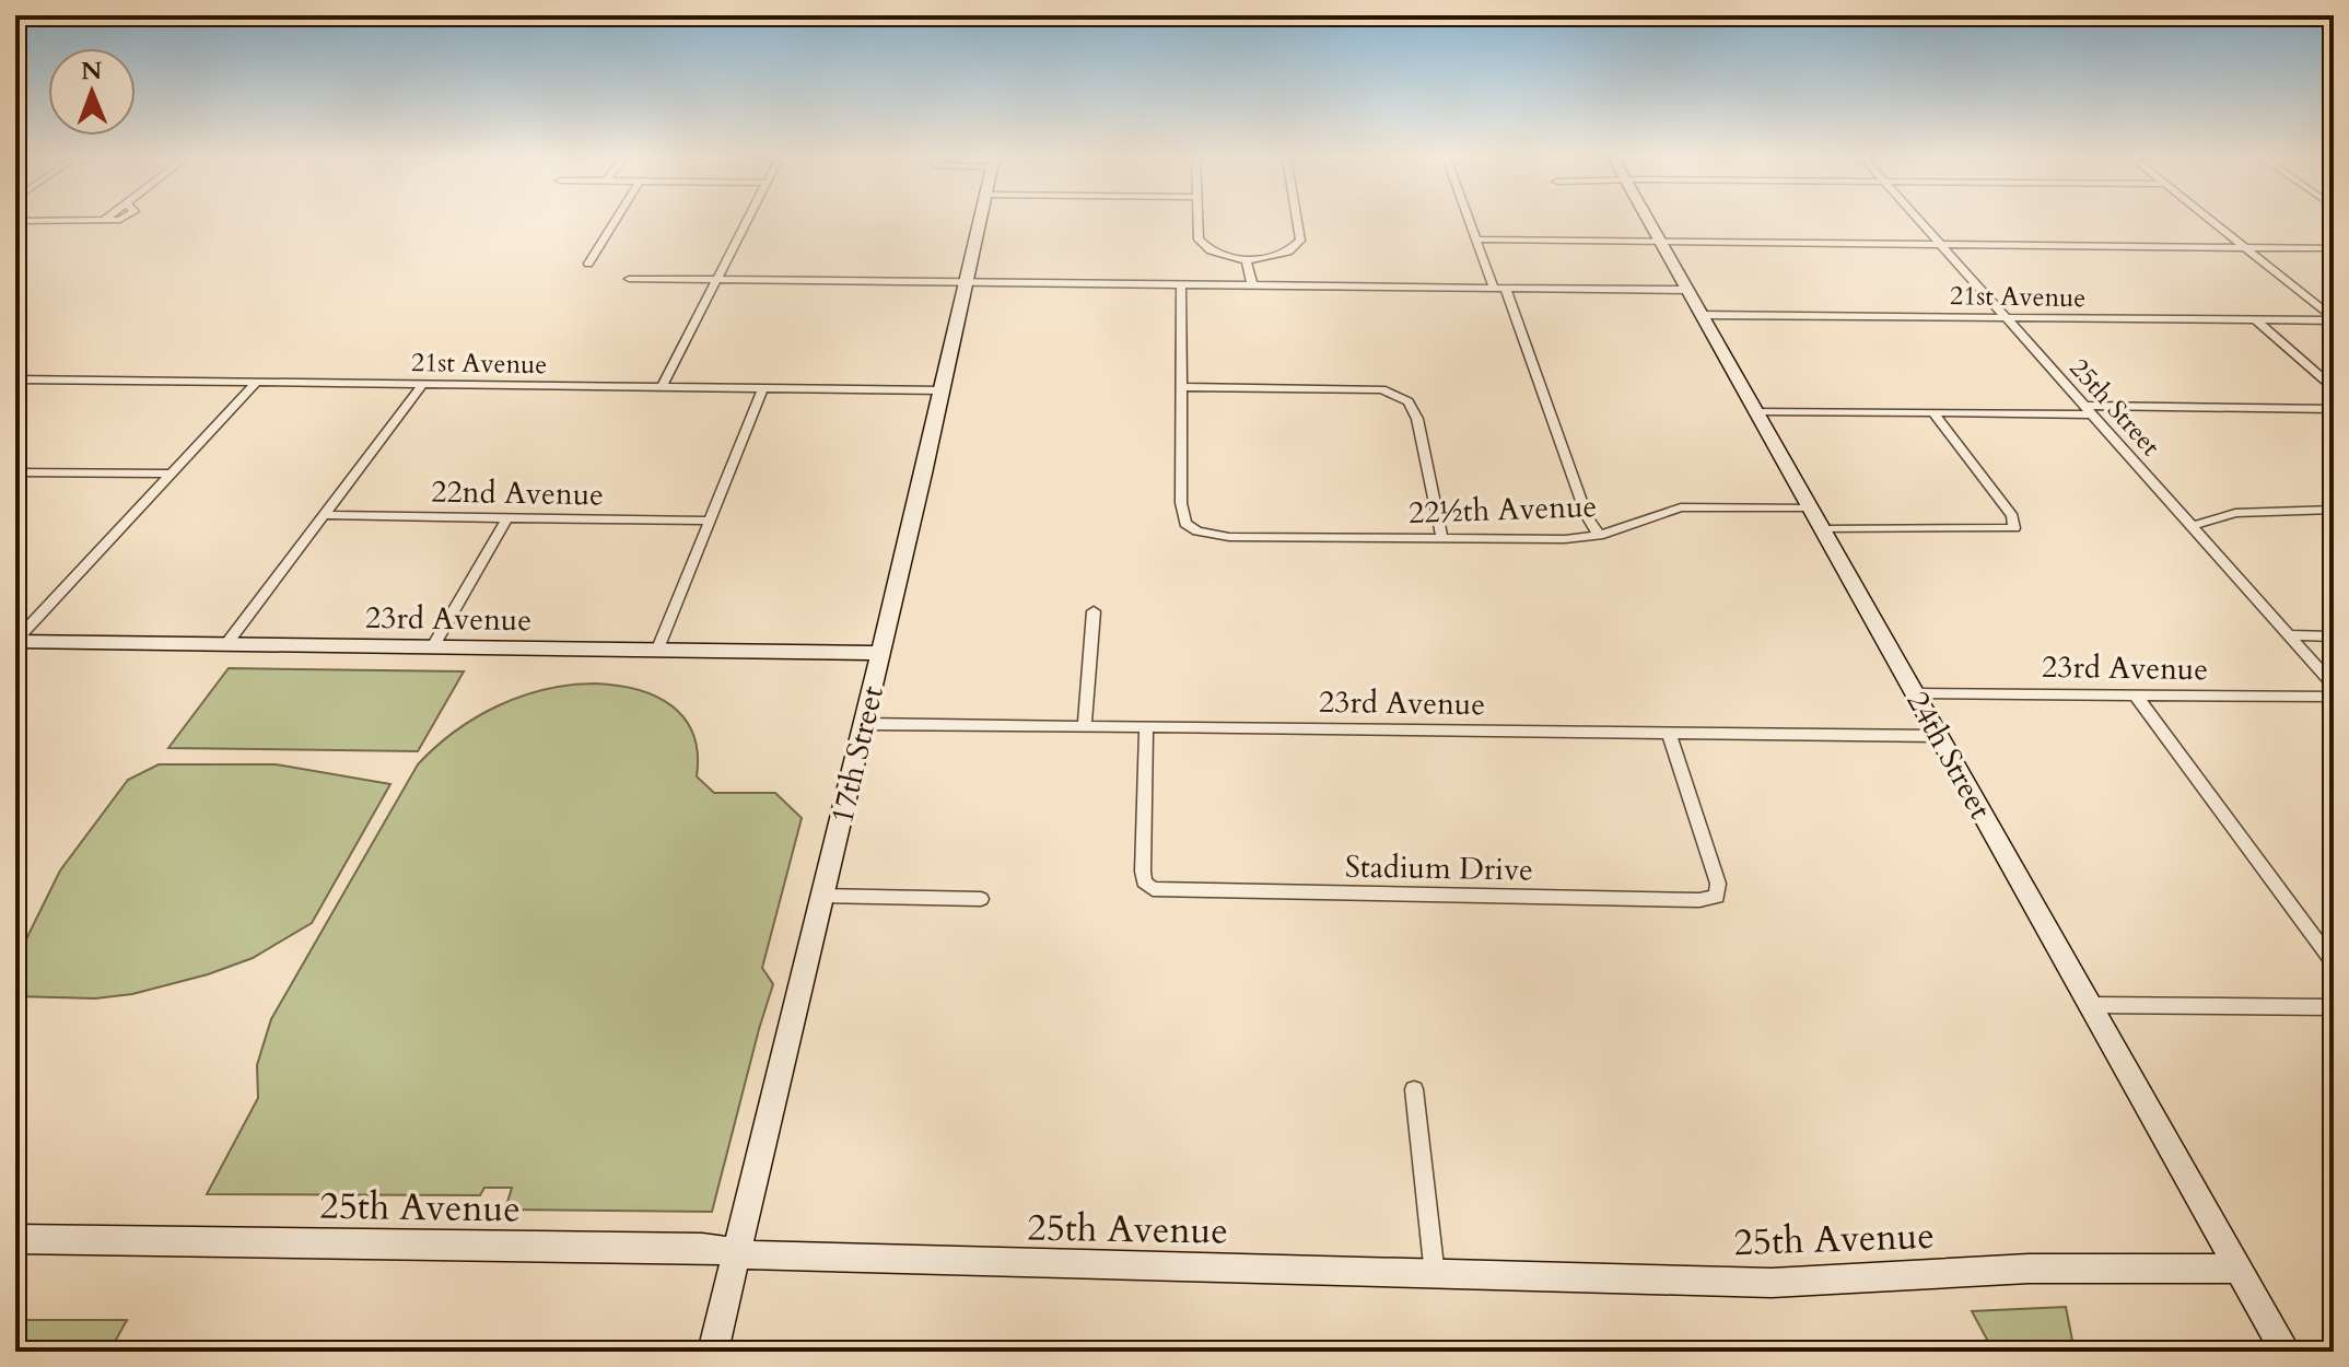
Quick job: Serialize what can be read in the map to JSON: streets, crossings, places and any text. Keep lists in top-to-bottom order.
{
  "streets": {
    "street": [
      "21st Avenue",
      "25th Street",
      "22nd Avenue",
      "22½th Avenue",
      "23rd Avenue",
      "17th Street",
      "24th Street",
      "Stadium Drive",
      "25th Avenue"
    ]
  },
  "crossings": [
    ["21st Avenue", "25th Street"],
    ["21st Avenue", "17th Street"],
    ["21st Avenue", "24th Street"],
    ["22½th Avenue", "24th Street"],
    ["23rd Avenue", "17th Street"],
    ["23rd Avenue", "24th Street"],
    ["23rd Avenue", "Stadium Drive"],
    ["17th Street", "25th Avenue"],
    ["24th Street", "25th Avenue"]
  ],
  "north": "top"
}
